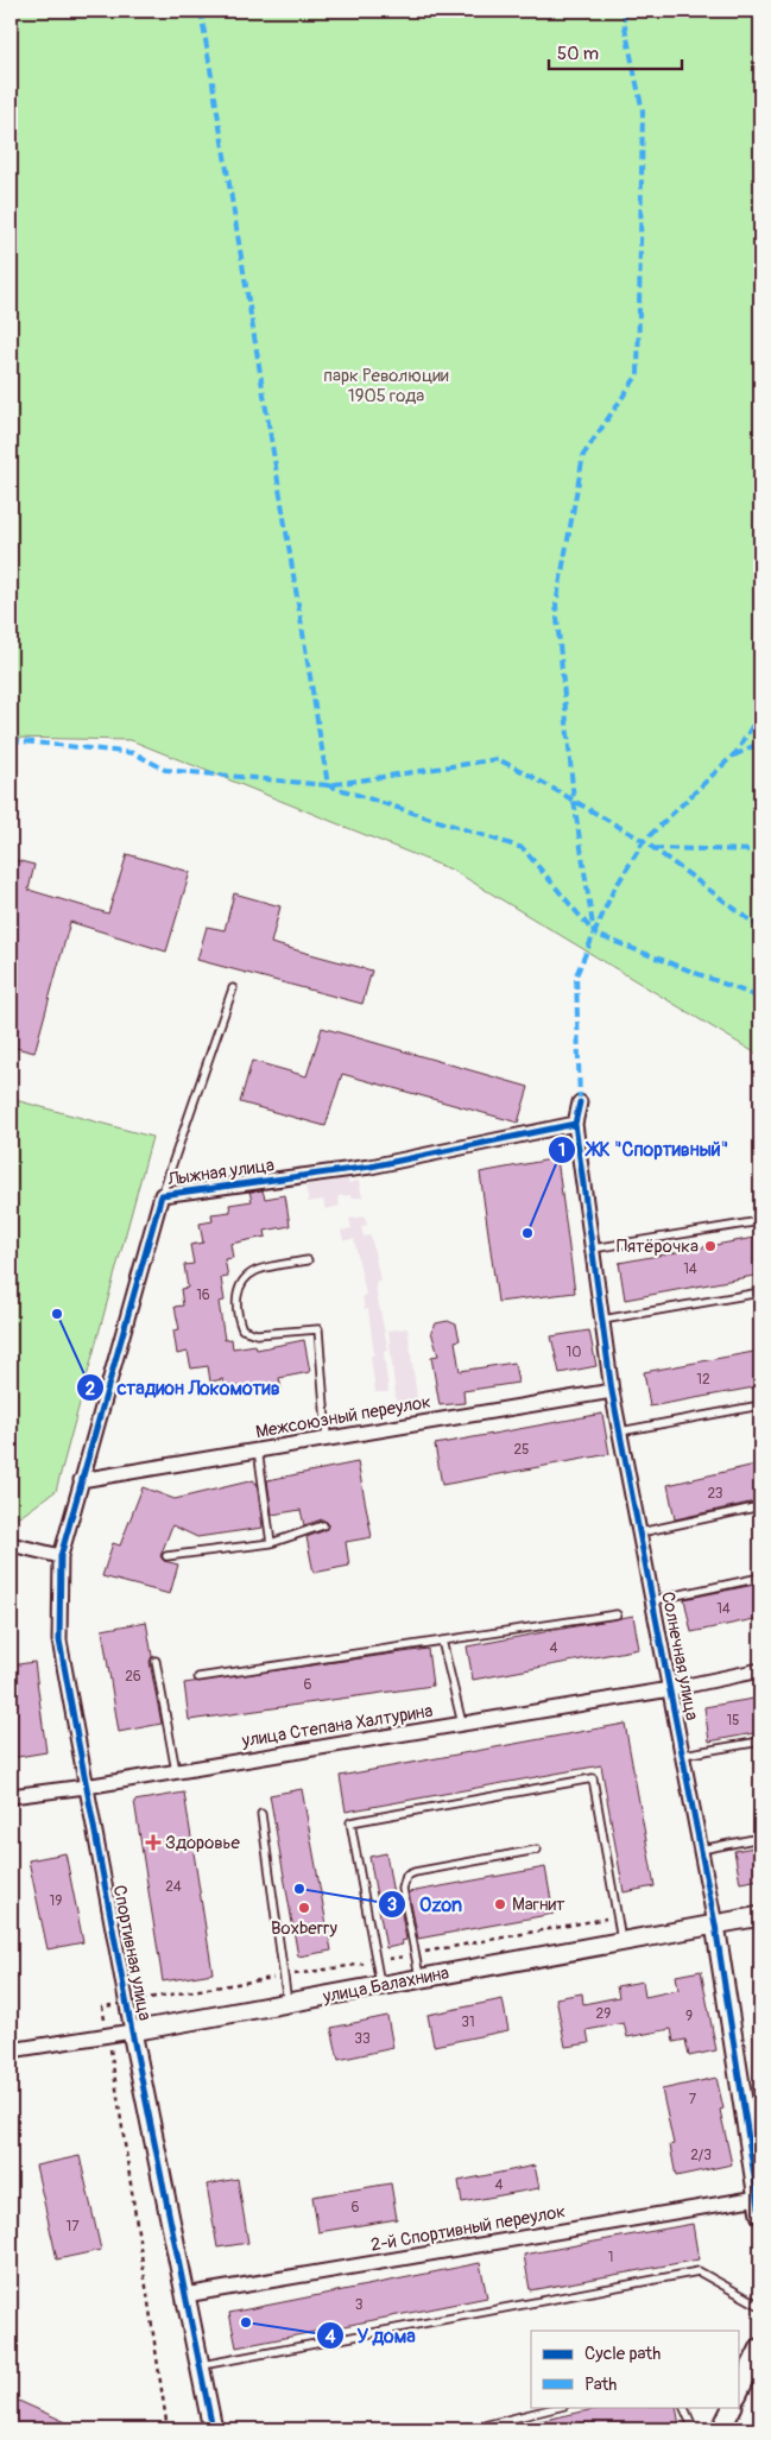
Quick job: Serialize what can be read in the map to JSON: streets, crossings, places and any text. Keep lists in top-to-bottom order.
{
  "streets": {
    "street": [
      "Лыжная улица",
      "Межсоюзный переулок",
      "Солнечная улица",
      "улица Степана Халтурина",
      "Спортивная улица",
      "улица Балахнина",
      "2-й Спортивный переулок"
    ]
  },
  "crossings": [
    ["Лыжная улица", "Межсоюзный переулок"],
    ["Лыжная улица", "Солнечная улица"],
    ["Лыжная улица", "Спортивная улица"],
    ["Межсоюзный переулок", "Солнечная улица"],
    ["Межсоюзный переулок", "Спортивная улица"],
    ["Солнечная улица", "улица Степана Халтурина"],
    ["Солнечная улица", "улица Балахнина"],
    ["Солнечная улица", "2-й Спортивный переулок"],
    ["улица Степана Халтурина", "Спортивная улица"],
    ["Спортивная улица", "улица Балахнина"],
    ["Спортивная улица", "2-й Спортивный переулок"]
  ],
  "parks": ["парк Революции 1905 года"],
  "places": {
    "other": [
      "ЖК \"Спортивный\"",
      "Пятёрочка",
      "стадион Локомотив",
      "Ozon",
      "Магнит",
      "Boxberry",
      "У дома"
    ],
    "health": ["Здоровье"]
  },
  "house_numbers": [
    "14",
    "16",
    "10",
    "12",
    "25",
    "23",
    "14",
    "4",
    "26",
    "6",
    "15",
    "24",
    "19",
    "29",
    "9",
    "31",
    "33",
    "7",
    "2/3",
    "4",
    "6",
    "17",
    "1",
    "3"
  ],
  "legend": ["Cycle path", "Path"],
  "scale_bar": "50 m"
}
